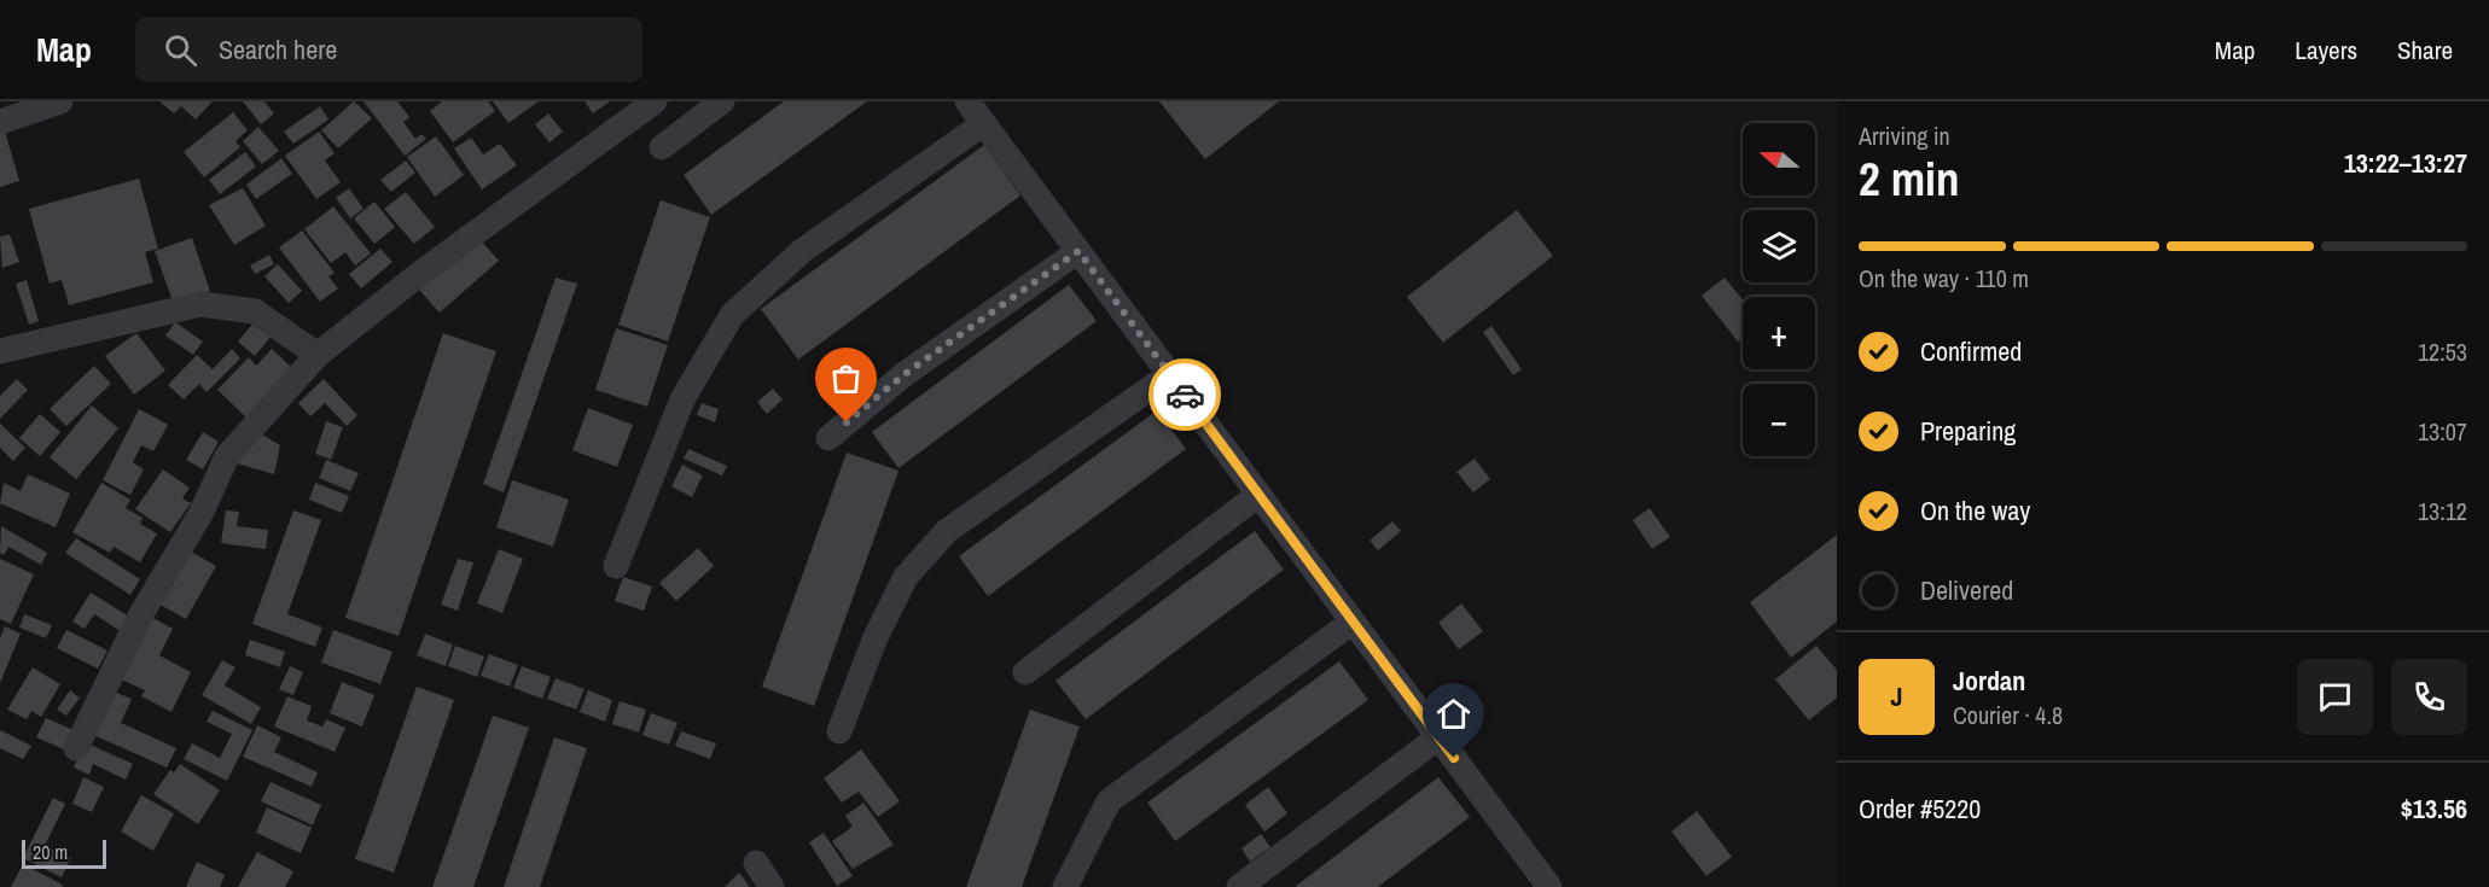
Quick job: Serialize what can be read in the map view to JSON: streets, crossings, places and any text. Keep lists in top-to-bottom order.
{
  "scale_bar": "20 m",
  "north": "left",
  "page": {
    "header": "Map",
    "search": "Search here",
    "nav": ["Map", "Layers", "Share"],
    "heading": ["2 min", "Arriving in", "13:22–13:27"],
    "panel": [
      "Jordan",
      "Courier · 4.8",
      "Order #5220",
      "$13.56"
    ],
    "map_buttons": ["+", "−"],
    "bar": "On the way · 110 m",
    "list": [
      ["Confirmed", "12:53"],
      ["Preparing", "13:07"],
      ["On the way", "13:12"],
      "Delivered"
    ],
    "round": "J",
    "scale": "20 m"
  }
}
